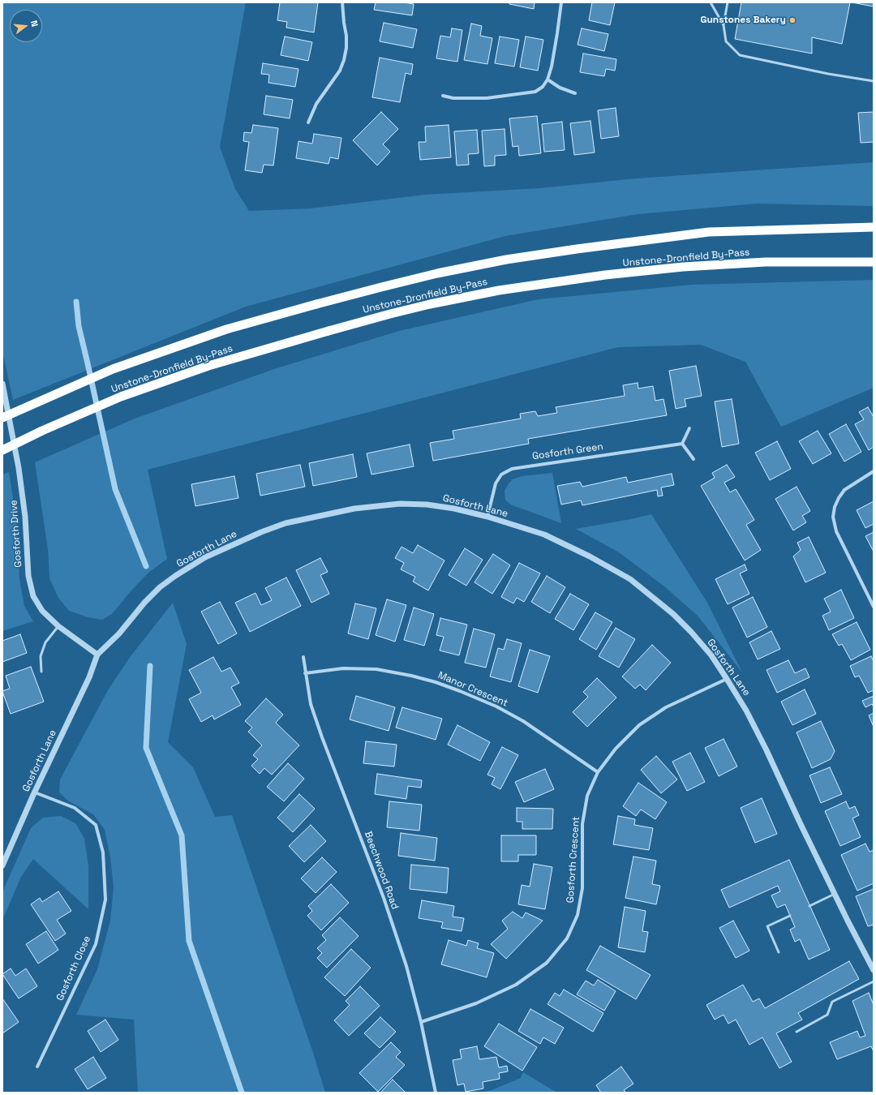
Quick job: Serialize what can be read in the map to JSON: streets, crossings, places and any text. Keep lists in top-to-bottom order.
{
  "streets": {
    "highway": ["Unstone-Dronfield By-Pass"],
    "street": [
      "Gosforth Green",
      "Gosforth Lane",
      "Gosforth Drive",
      "Manor Crescent",
      "Gosforth Crescent",
      "Beechwood Road",
      "Gosforth Close"
    ]
  },
  "crossings": [
    ["Gosforth Green", "Gosforth Lane"],
    ["Gosforth Lane", "Gosforth Drive"],
    ["Gosforth Lane", "Gosforth Crescent"],
    ["Gosforth Lane", "Gosforth Close"],
    ["Manor Crescent", "Gosforth Crescent"],
    ["Manor Crescent", "Beechwood Road"],
    ["Gosforth Crescent", "Beechwood Road"]
  ],
  "places": ["Gunstones Bakery"],
  "north": "right"
}
